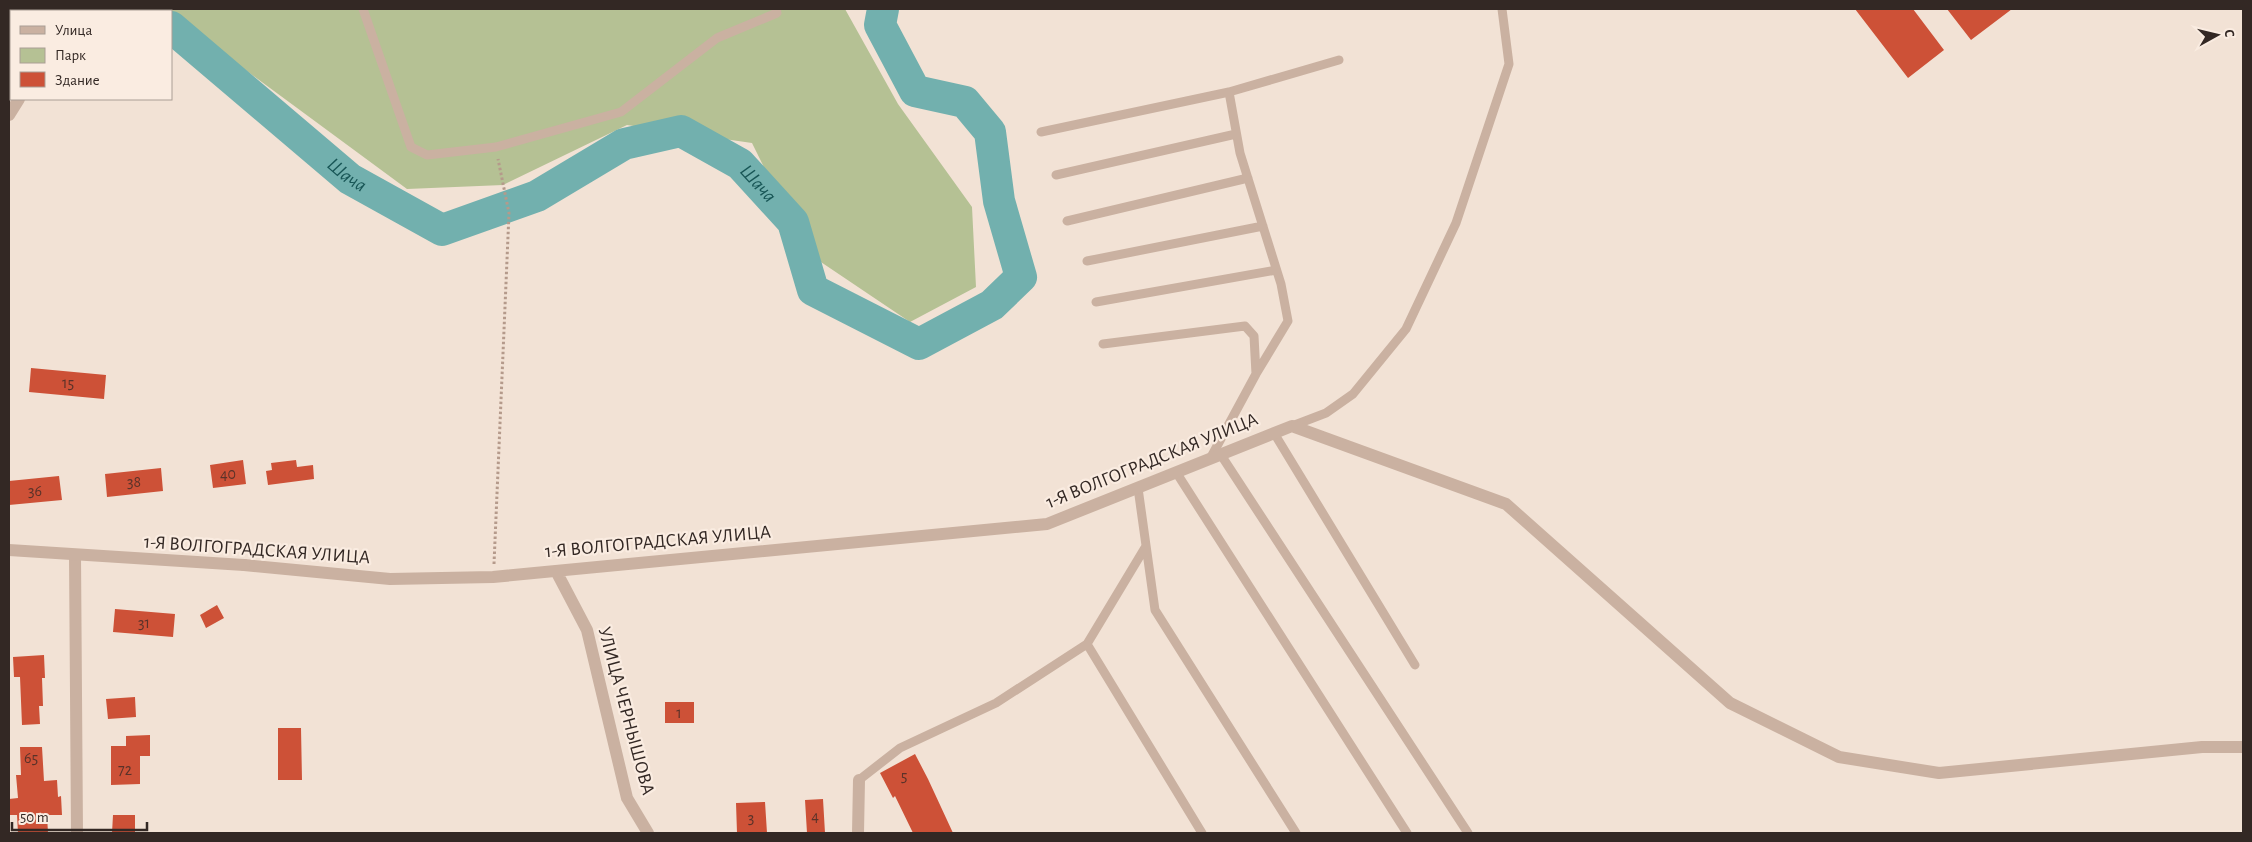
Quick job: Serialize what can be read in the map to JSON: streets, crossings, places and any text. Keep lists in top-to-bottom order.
{
  "streets": {
    "street": ["1-Я ВОЛГОГРАДСКАЯ УЛИЦА", "УЛИЦА ЧЕРНЫШОВА"]
  },
  "crossings": [
    ["1-Я ВОЛГОГРАДСКАЯ УЛИЦА", "УЛИЦА ЧЕРНЫШОВА"]
  ],
  "water": ["Шача"],
  "house_numbers": [
    "15",
    "40",
    "38",
    "36",
    "31",
    "1",
    "65",
    "72",
    "5",
    "4",
    "3"
  ],
  "legend": ["Улица", "Парк", "Здание"],
  "scale_bar": "50 m",
  "north": "right"
}
